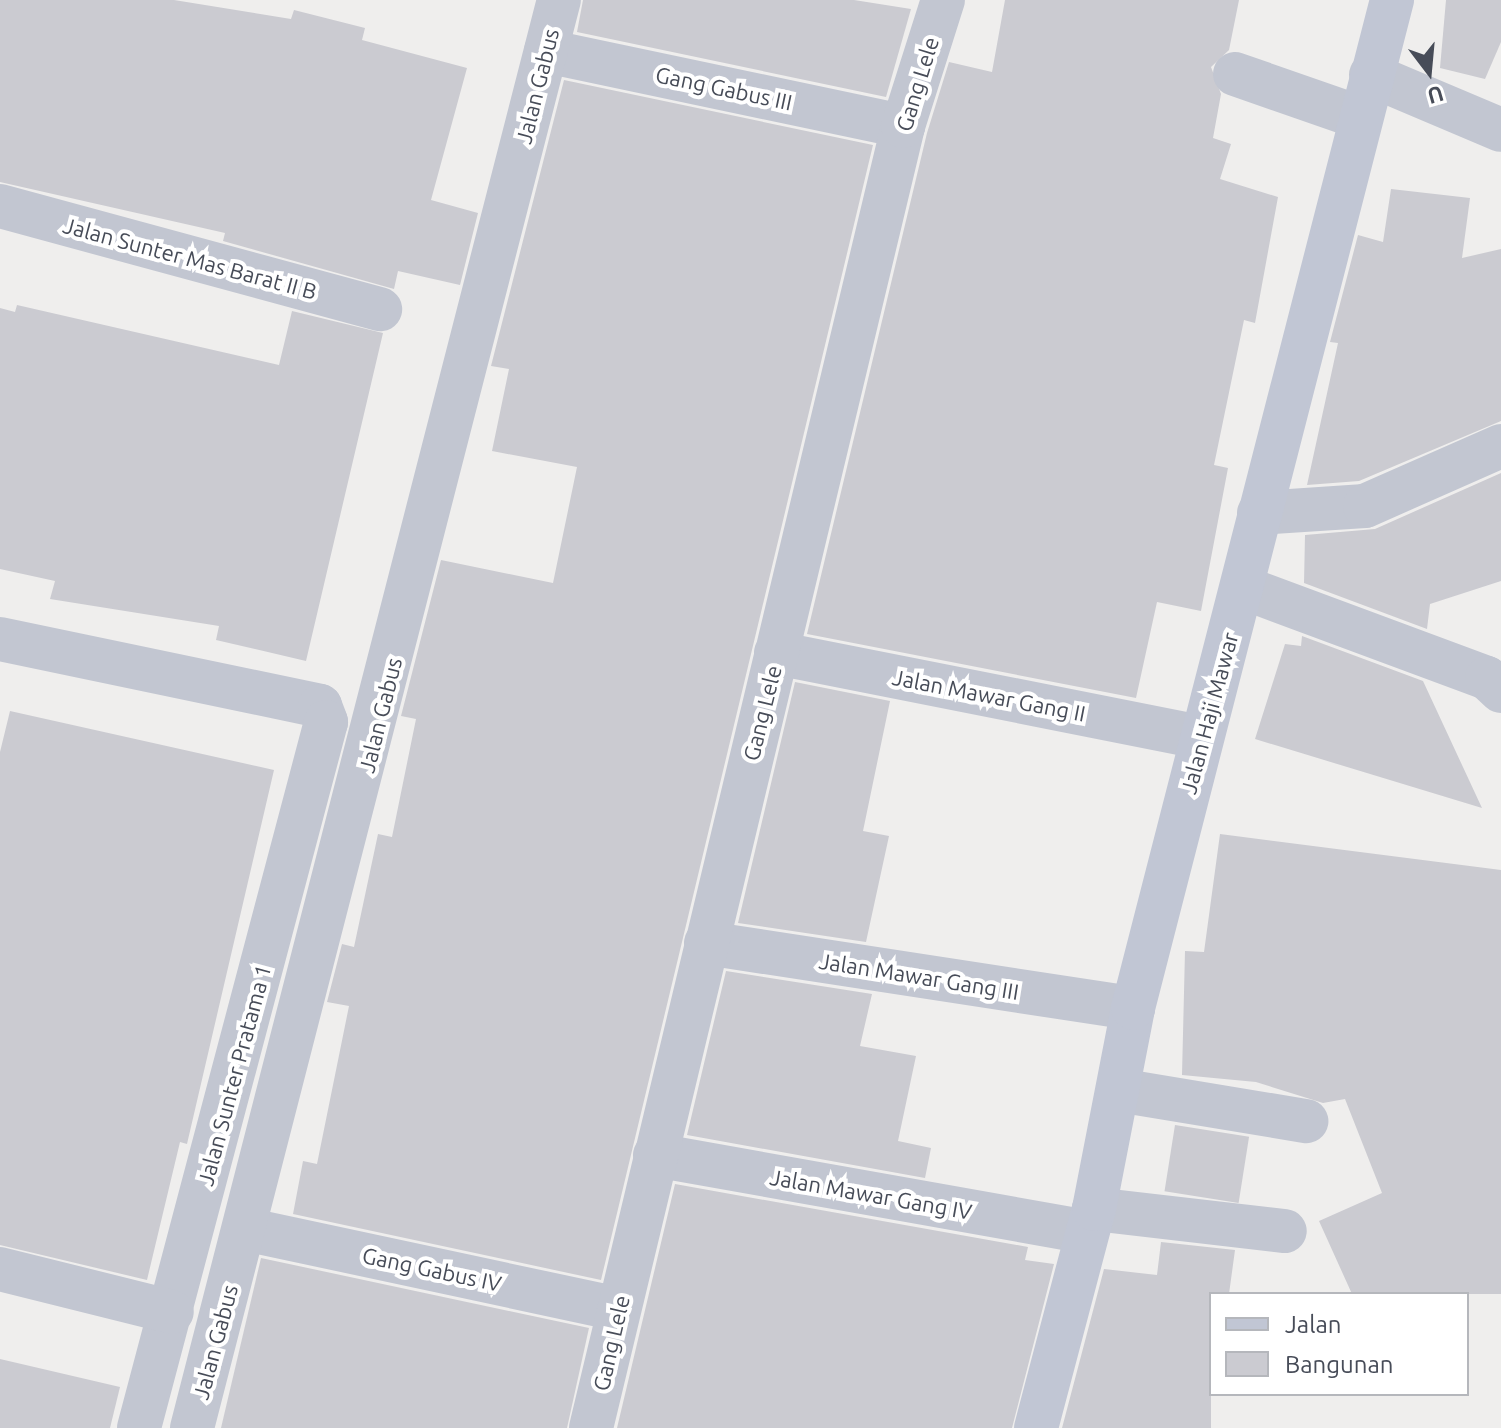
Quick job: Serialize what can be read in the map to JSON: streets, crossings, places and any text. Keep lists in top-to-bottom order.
{
  "streets": {
    "street": [
      "Gang Lele",
      "Jalan Gabus",
      "Gang Gabus III",
      "Jalan Sunter Mas Barat II B",
      "Jalan Mawar Gang II",
      "Jalan Haji Mawar",
      "Jalan Mawar Gang III",
      "Jalan Sunter Pratama 1",
      "Jalan Mawar Gang IV",
      "Gang Gabus IV"
    ]
  },
  "crossings": [
    ["Gang Lele", "Gang Gabus III"],
    ["Gang Lele", "Jalan Mawar Gang II"],
    ["Gang Lele", "Jalan Mawar Gang III"],
    ["Gang Lele", "Jalan Mawar Gang IV"],
    ["Gang Lele", "Gang Gabus IV"],
    ["Jalan Gabus", "Gang Gabus III"],
    ["Jalan Gabus", "Gang Gabus IV"],
    ["Jalan Mawar Gang II", "Jalan Haji Mawar"],
    ["Jalan Haji Mawar", "Jalan Mawar Gang III"],
    ["Jalan Haji Mawar", "Jalan Mawar Gang IV"]
  ],
  "legend": ["Jalan", "Bangunan"],
  "north": "bottom"
}
